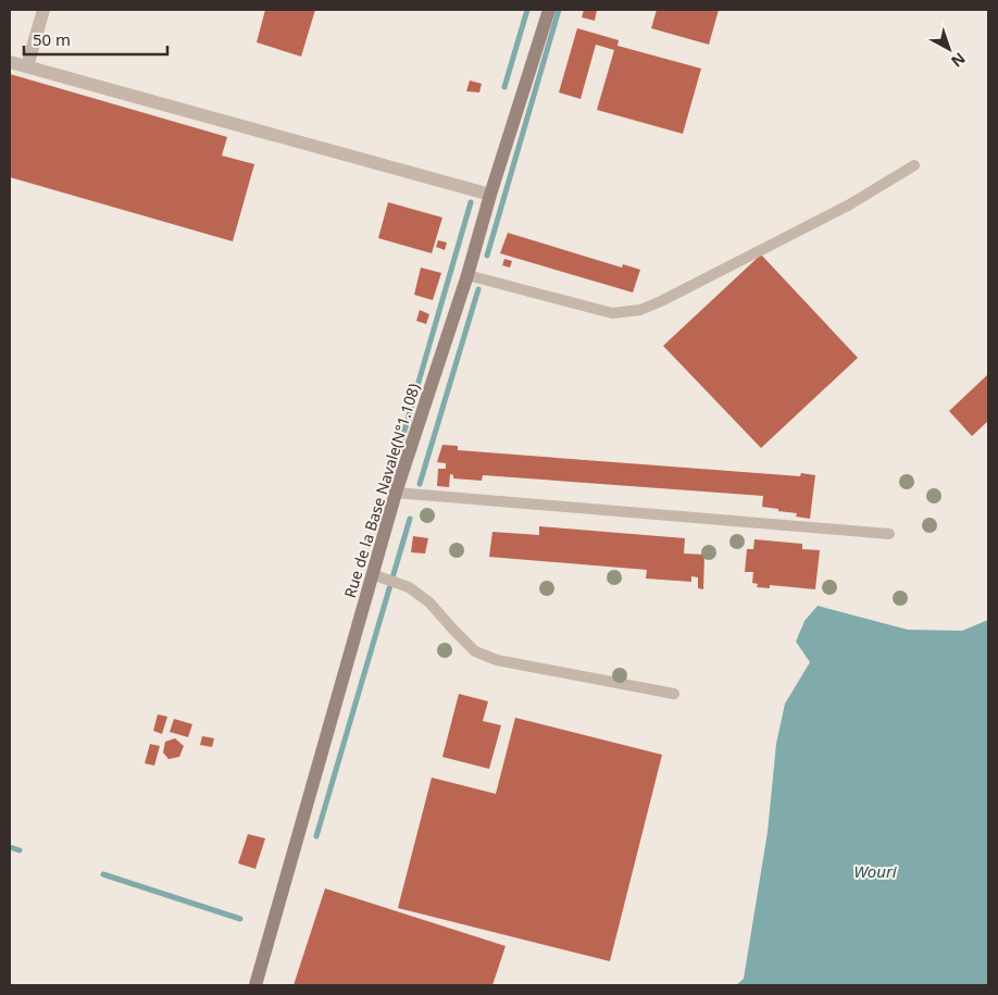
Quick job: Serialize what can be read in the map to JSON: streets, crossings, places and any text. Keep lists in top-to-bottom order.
{
  "streets": {
    "main road": ["Rue de la Base Navale(N°1.108)"]
  },
  "water": ["Wouri"],
  "scale_bar": "50 m",
  "north": "bottom right"
}
